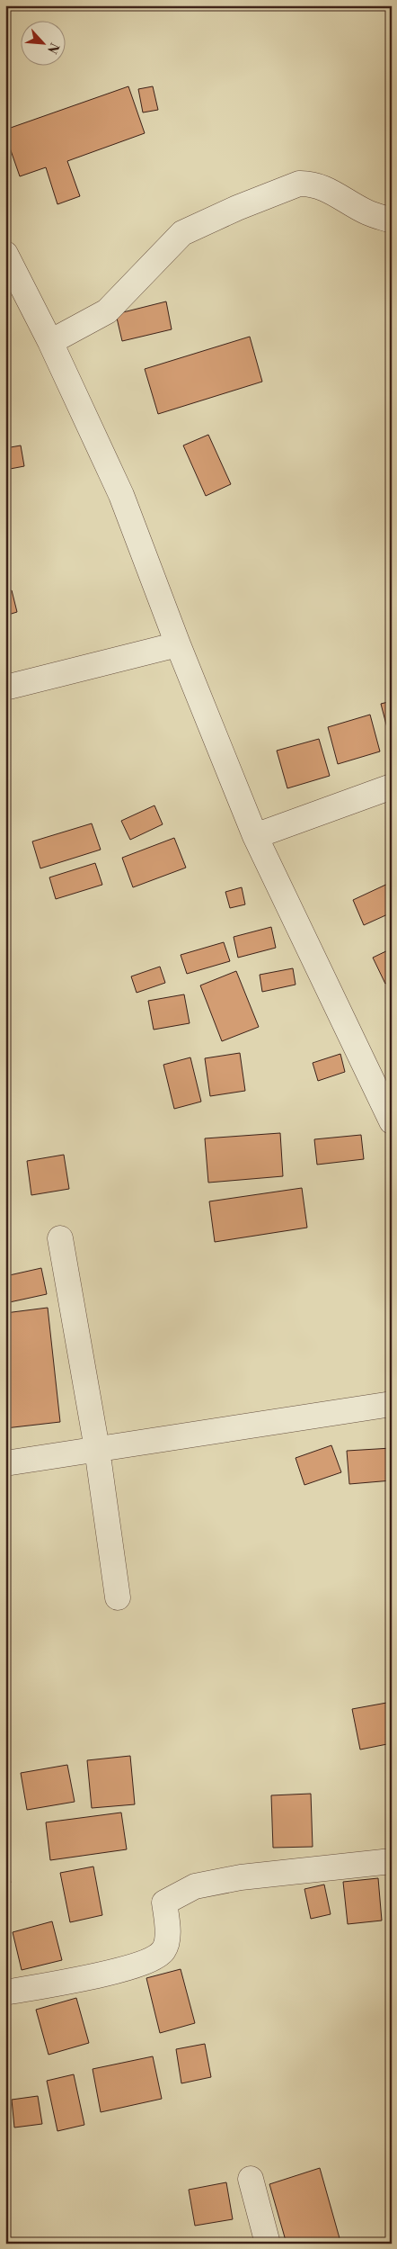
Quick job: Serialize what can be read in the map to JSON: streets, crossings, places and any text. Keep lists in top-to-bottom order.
{
  "north": "bottom right"
}
